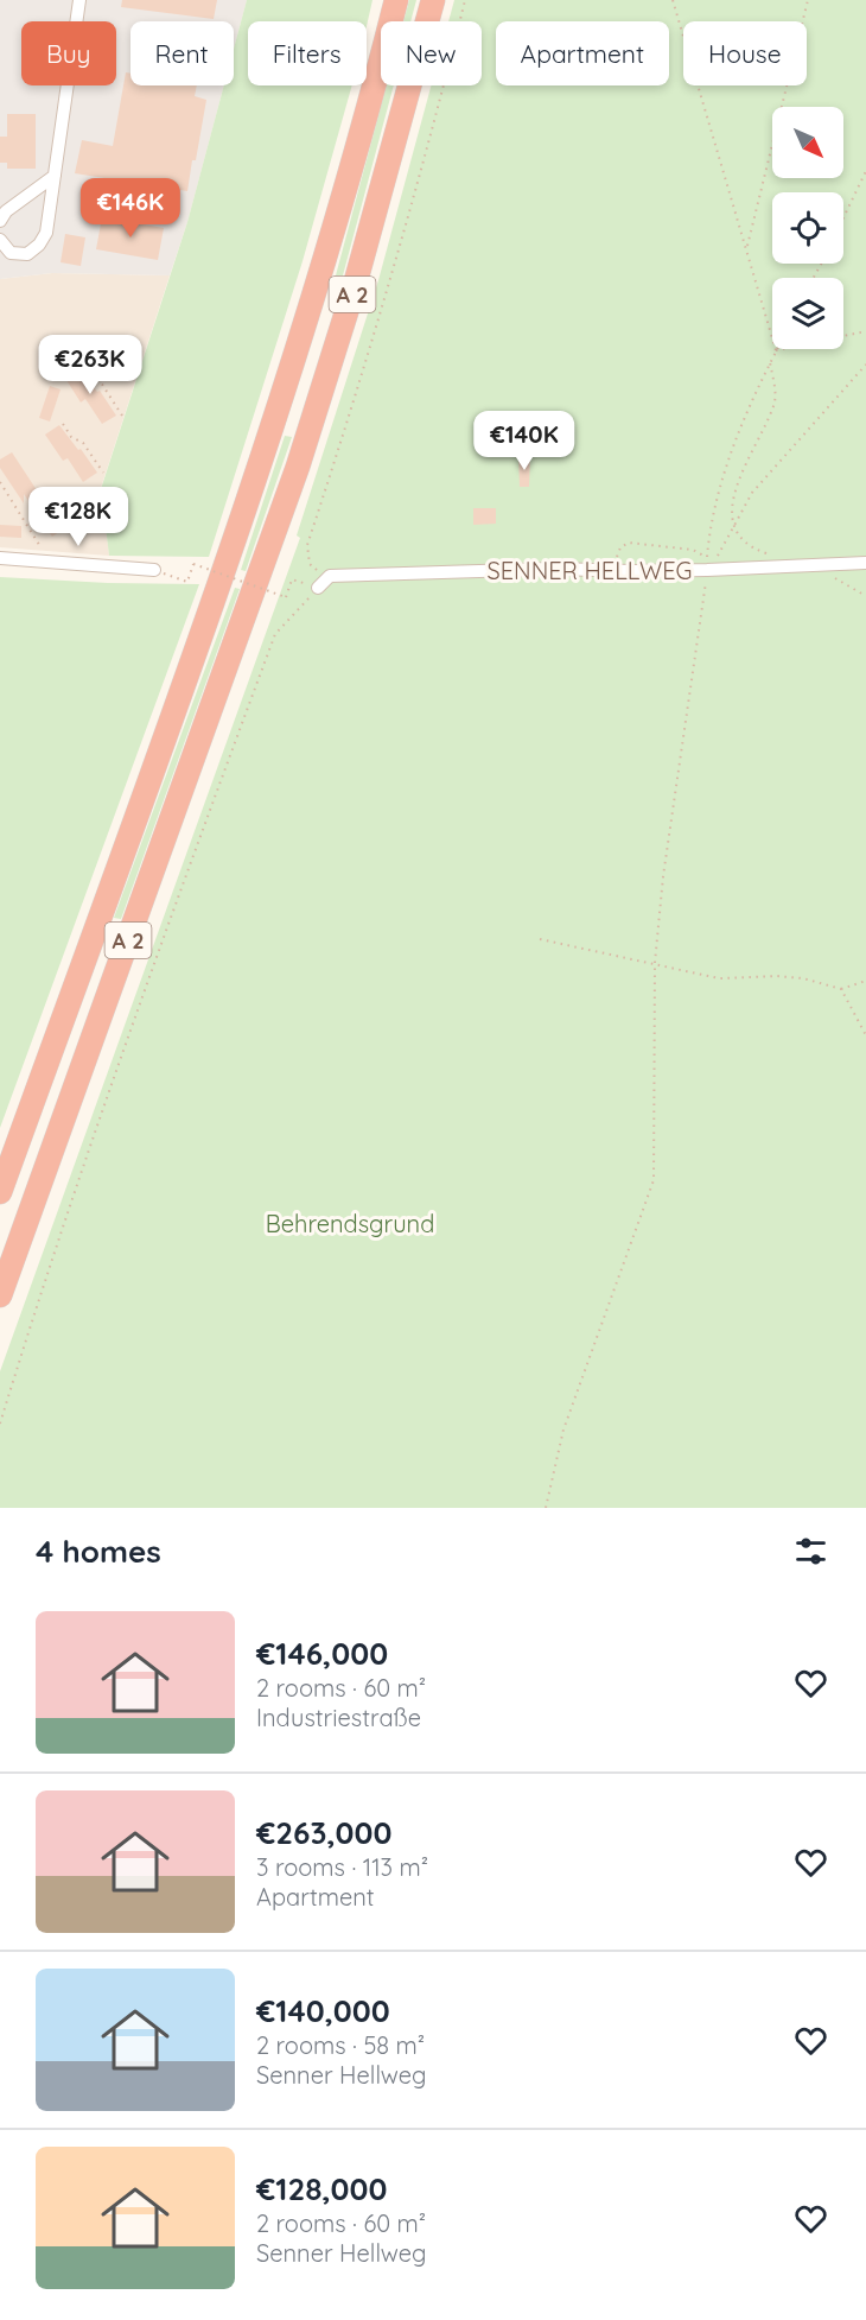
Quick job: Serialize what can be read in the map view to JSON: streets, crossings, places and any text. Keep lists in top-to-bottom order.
{
  "streets": {
    "highway": ["A 2"],
    "street": ["SENNER HELLWEG"]
  },
  "parks": ["Behrendsgrund"],
  "north": "bottom right",
  "page": {
    "chip": [
      "Buy",
      "Rent",
      "Filters",
      "New",
      "Apartment",
      "House"
    ],
    "price": [
      "€146K",
      "€263K",
      "€140K",
      "€128K"
    ],
    "heading": "4 homes",
    "list": [
      {
        "name": "€146,000",
        "note": "2 rooms · 60 m² · Industriestraße"
      },
      {
        "name": "€263,000",
        "note": "3 rooms · 113 m² · Apartment"
      },
      {
        "name": "€140,000",
        "note": "2 rooms · 58 m² · Senner Hellweg"
      },
      {
        "name": "€128,000",
        "note": "2 rooms · 60 m² · Senner Hellweg"
      }
    ]
  }
}
